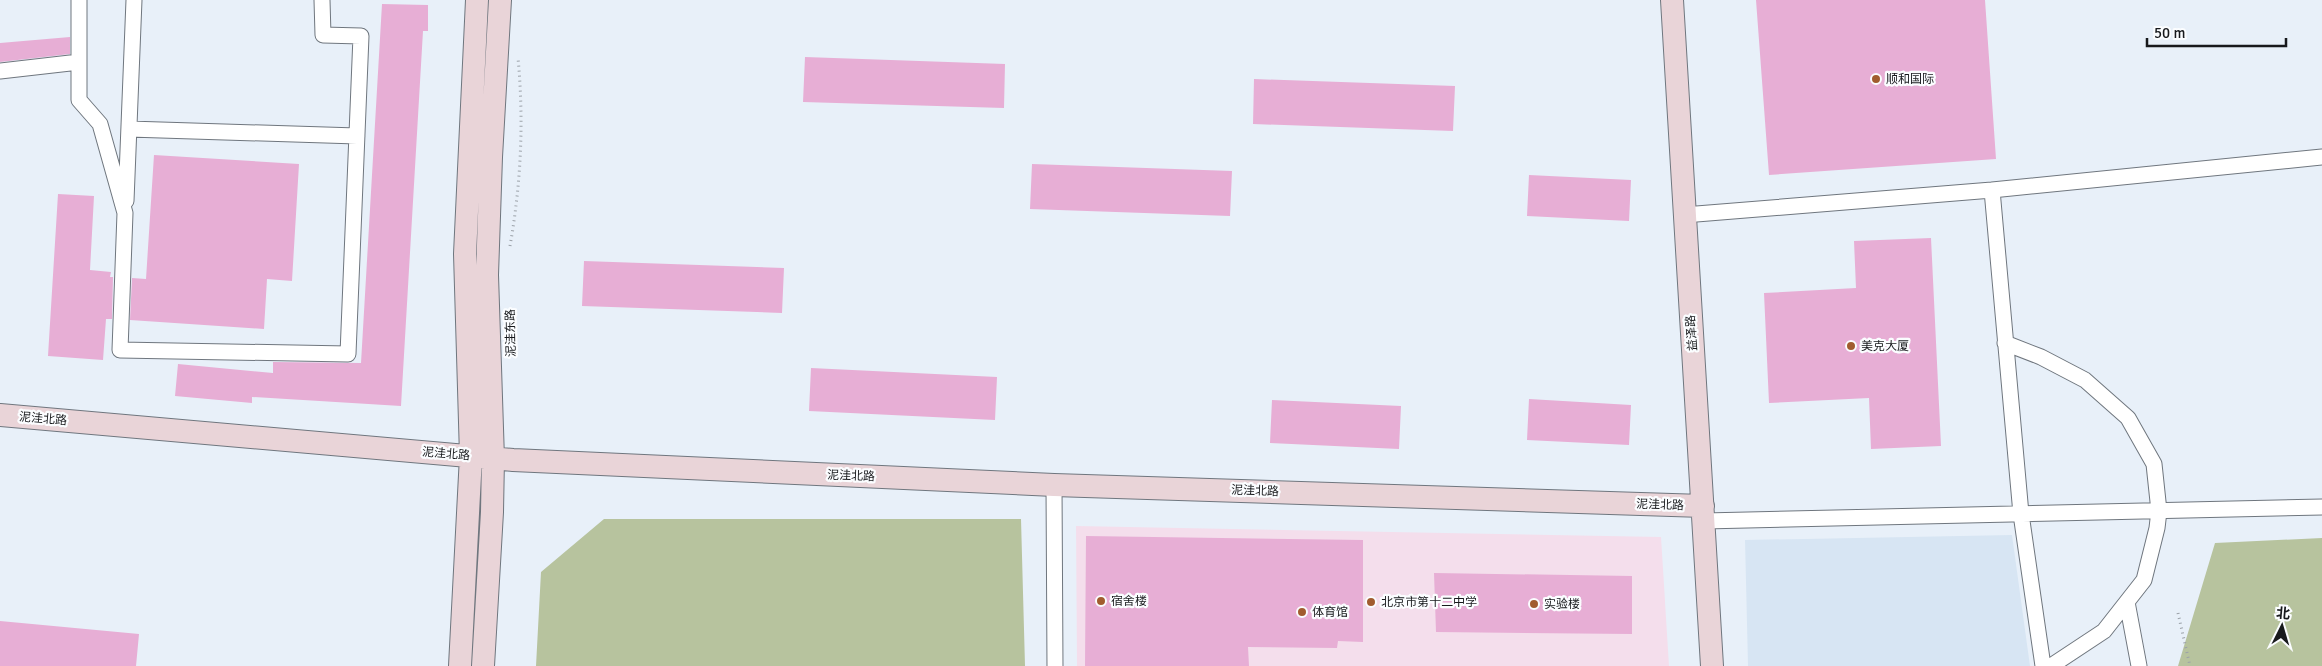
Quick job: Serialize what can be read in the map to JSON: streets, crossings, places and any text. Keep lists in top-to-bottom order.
{
  "streets": {
    "street": ["泥洼东路", "益泽路", "泥洼北路"]
  },
  "crossings": [
    ["泥洼东路", "泥洼北路"],
    ["益泽路", "泥洼北路"]
  ],
  "places": [
    "顺和国际",
    "美克大厦",
    "宿舍楼",
    "北京市第十二中学",
    "实验楼",
    "体育馆"
  ],
  "scale_bar": "50 m",
  "north": "top"
}
